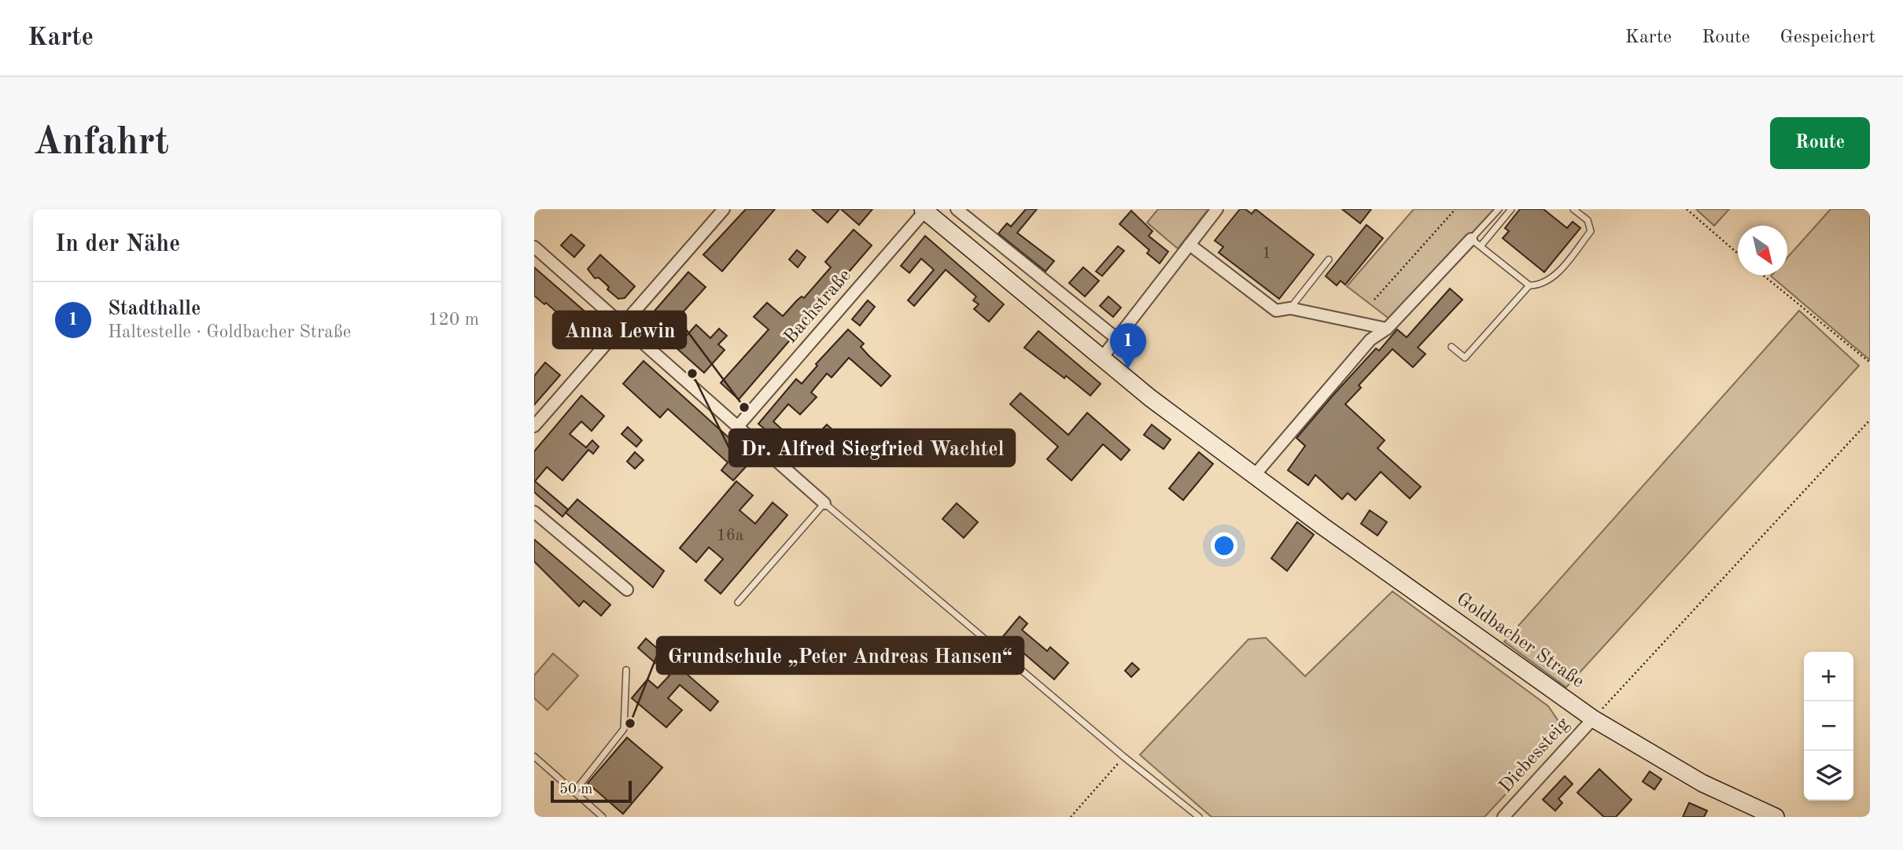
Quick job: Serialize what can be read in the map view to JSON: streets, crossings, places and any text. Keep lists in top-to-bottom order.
{
  "streets": {
    "main road": ["Goldbacher Straße"],
    "street": ["Bachstraße", "Diebessteig"]
  },
  "crossings": [
    ["Bachstraße", "Goldbacher Straße"],
    ["Goldbacher Straße", "Diebessteig"]
  ],
  "places": ["Dr. Alfred Siegfried Wachtel", "Anna Lewin", "Grundschule „Peter Andreas Hansen“"],
  "house_numbers": ["1", "16a"],
  "scale_bar": "50 m",
  "north": "bottom right",
  "page": {
    "header": "Karte",
    "nav": ["Karte", "Route", "Gespeichert"],
    "buttons": "Route",
    "title": "Anfahrt",
    "heading": "In der Nähe",
    "list": [
      {
        "mark": "1",
        "name": "Stadthalle",
        "note": "Haltestelle · Goldbacher Straße",
        "value": "120 m"
      }
    ],
    "pins": "1",
    "map_buttons": ["+", "−"],
    "scale": "50 m"
  }
}
